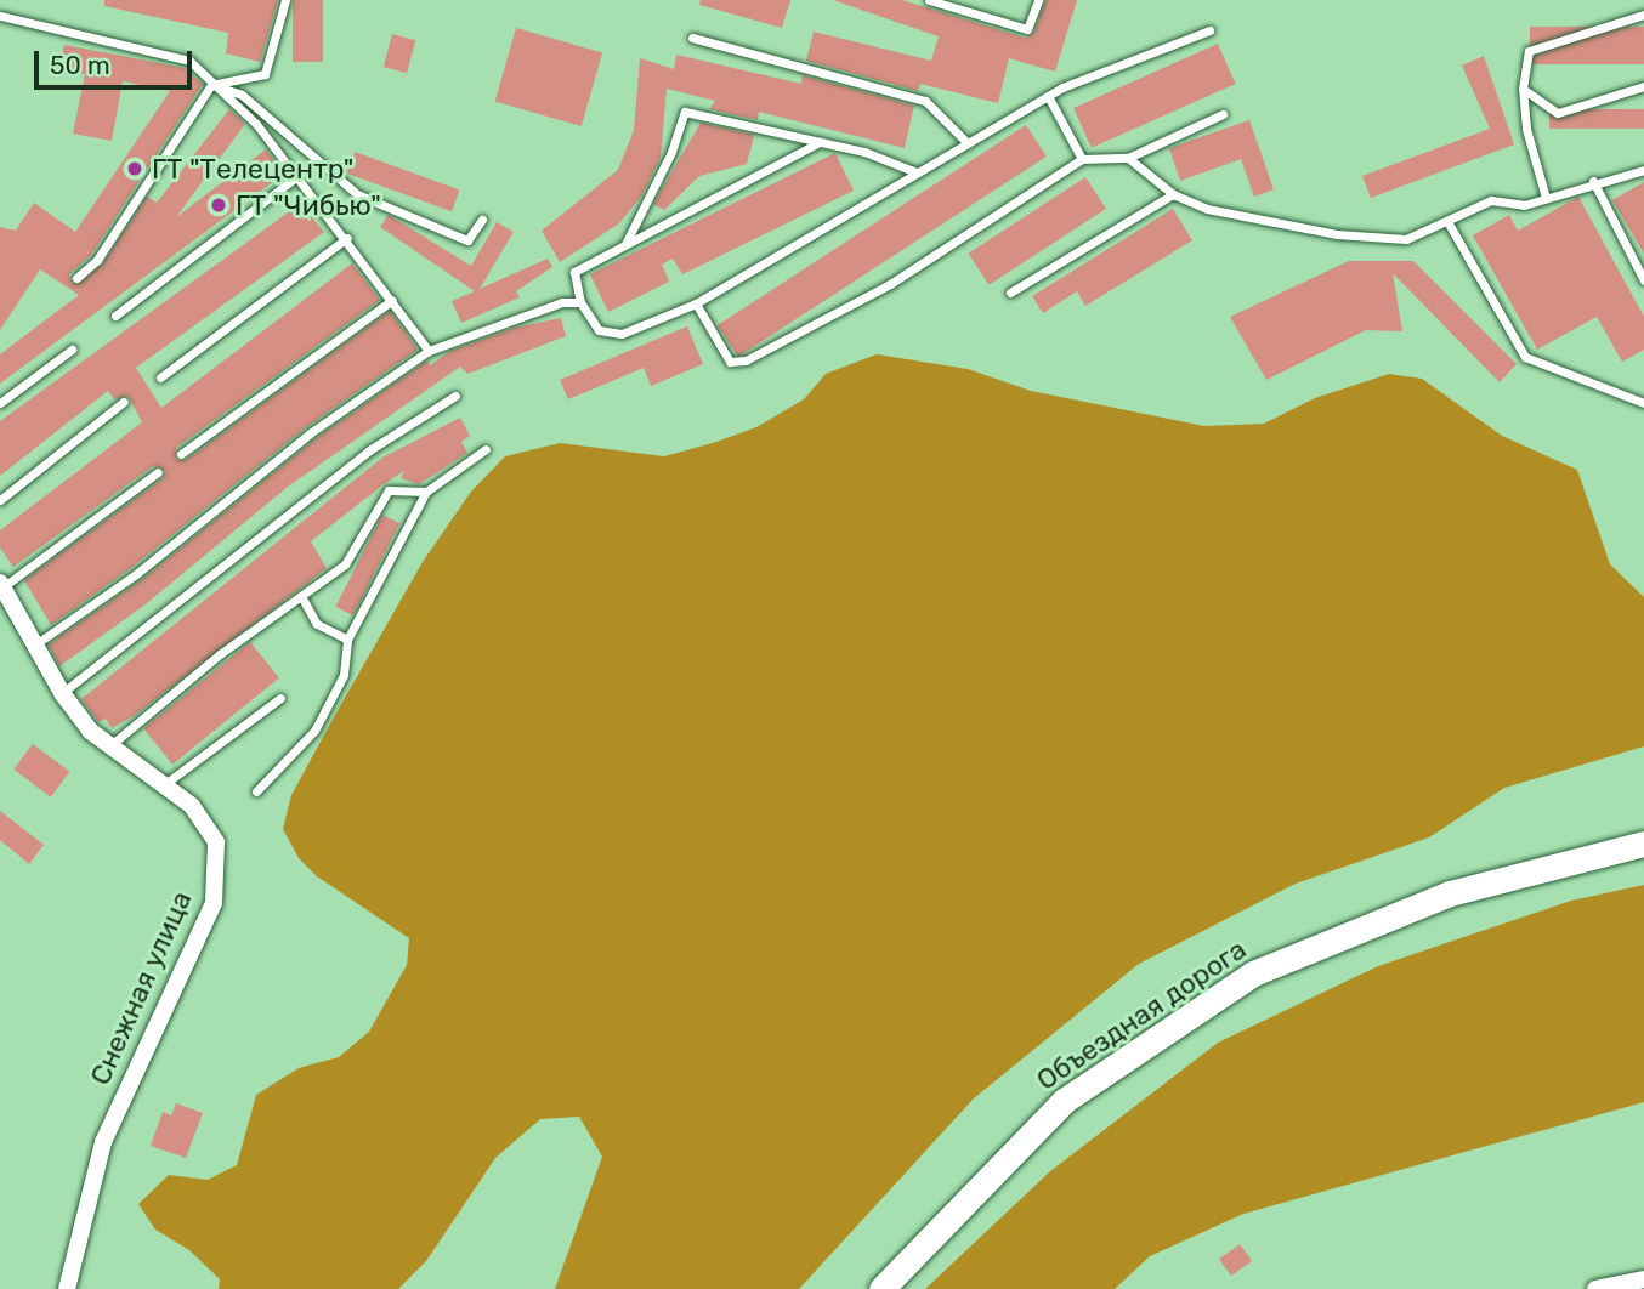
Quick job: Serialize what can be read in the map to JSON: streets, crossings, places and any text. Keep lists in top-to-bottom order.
{
  "streets": {
    "main road": ["Объездная дорога"],
    "street": ["Снежная улица"]
  },
  "places": ["ГТ \"Телецентр\"", "ГТ \"Чибью\""],
  "scale_bar": "50 m"
}
